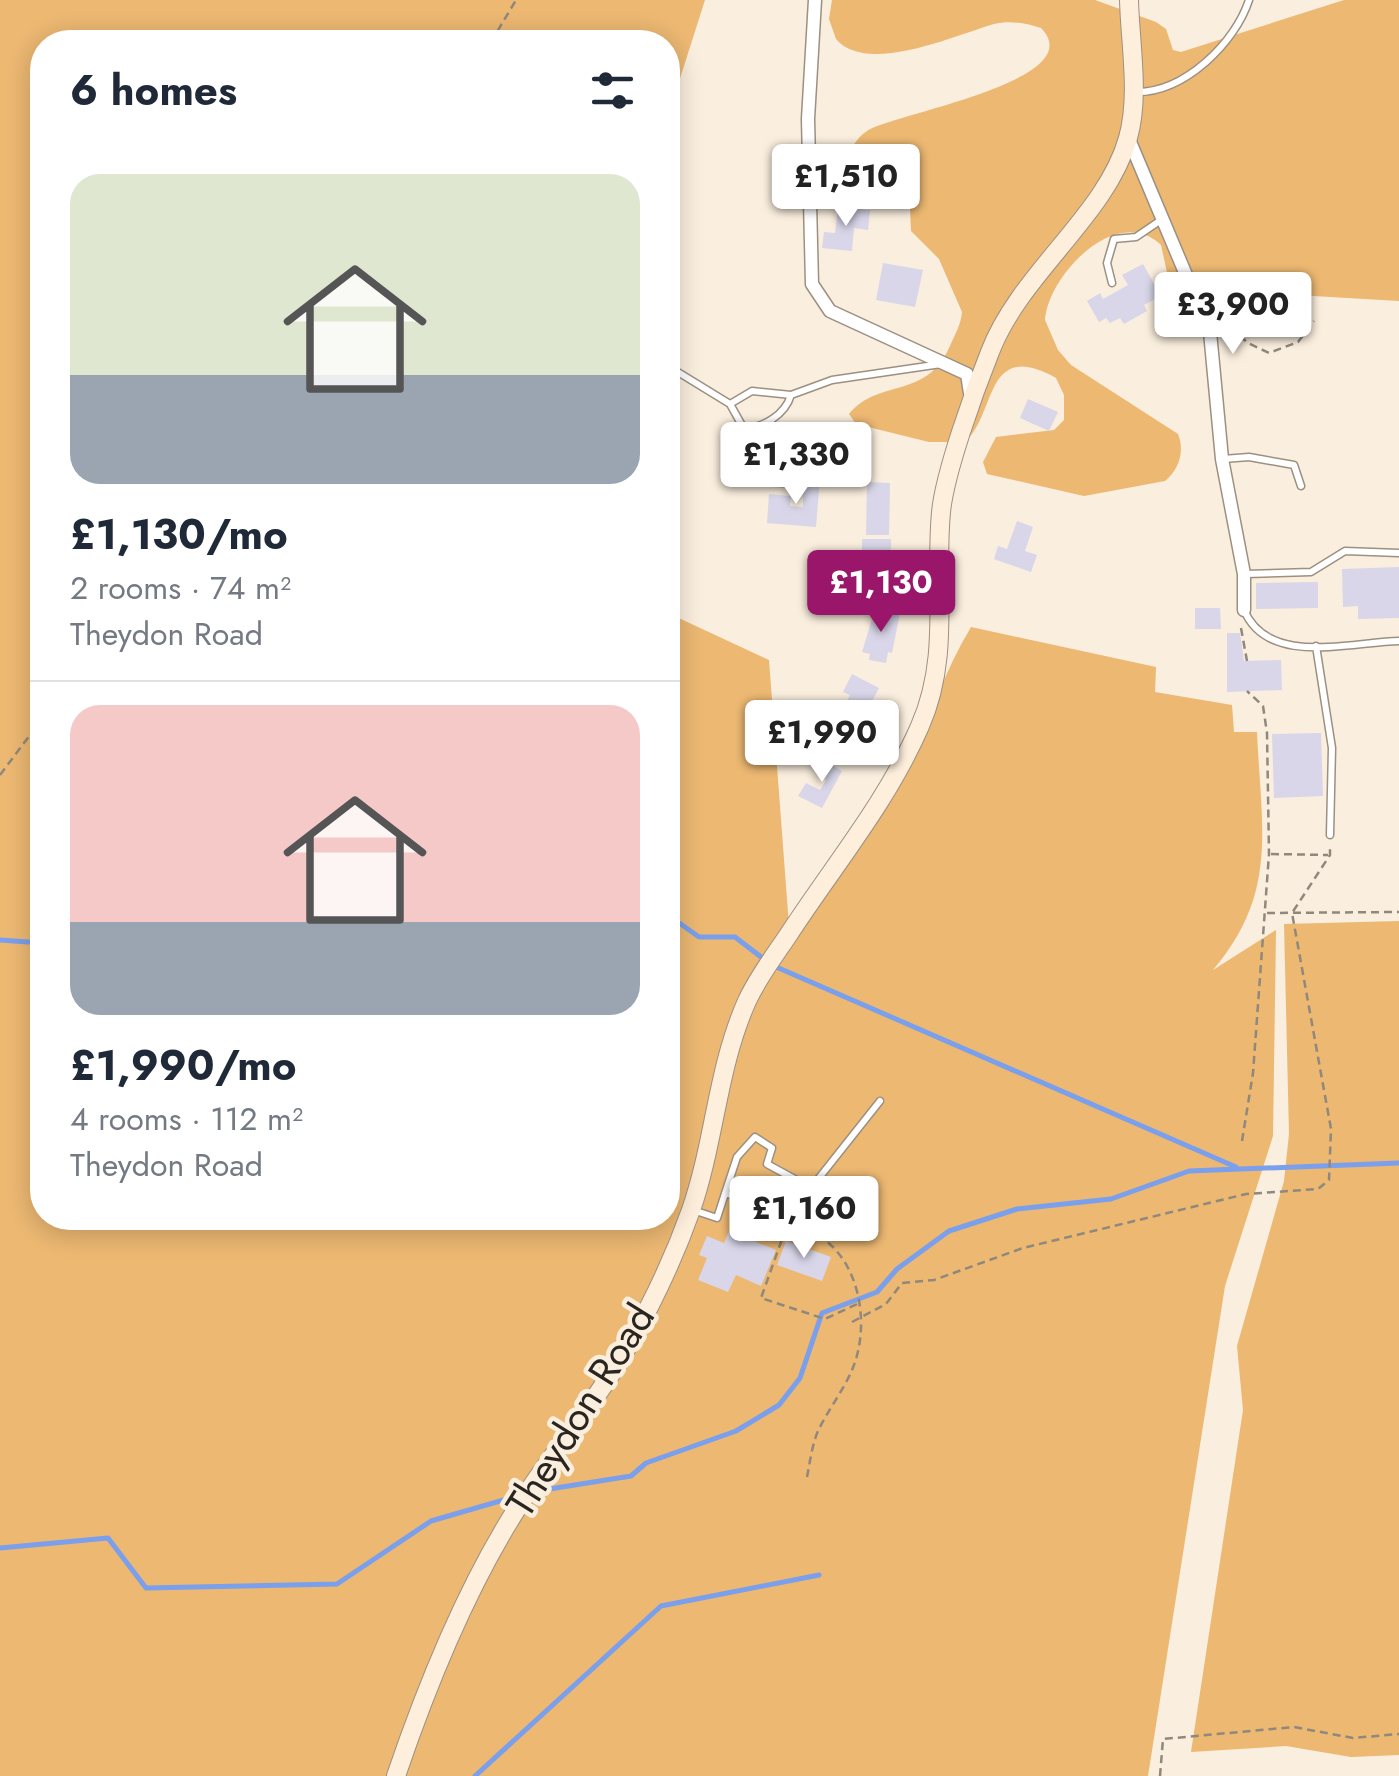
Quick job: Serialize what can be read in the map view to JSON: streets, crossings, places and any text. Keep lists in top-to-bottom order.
{
  "streets": {
    "street": ["Theydon Road"]
  },
  "page": {
    "heading": "6 homes",
    "price": [
      "£1,510",
      "£3,900",
      "£1,330",
      "£1,130",
      "£1,990",
      "£1,160"
    ],
    "list": [
      {
        "name": "£1,130/mo",
        "note": "2 rooms · 74 m² · Theydon Road"
      },
      {
        "name": "£1,990/mo",
        "note": "4 rooms · 112 m² · Theydon Road"
      }
    ]
  }
}
